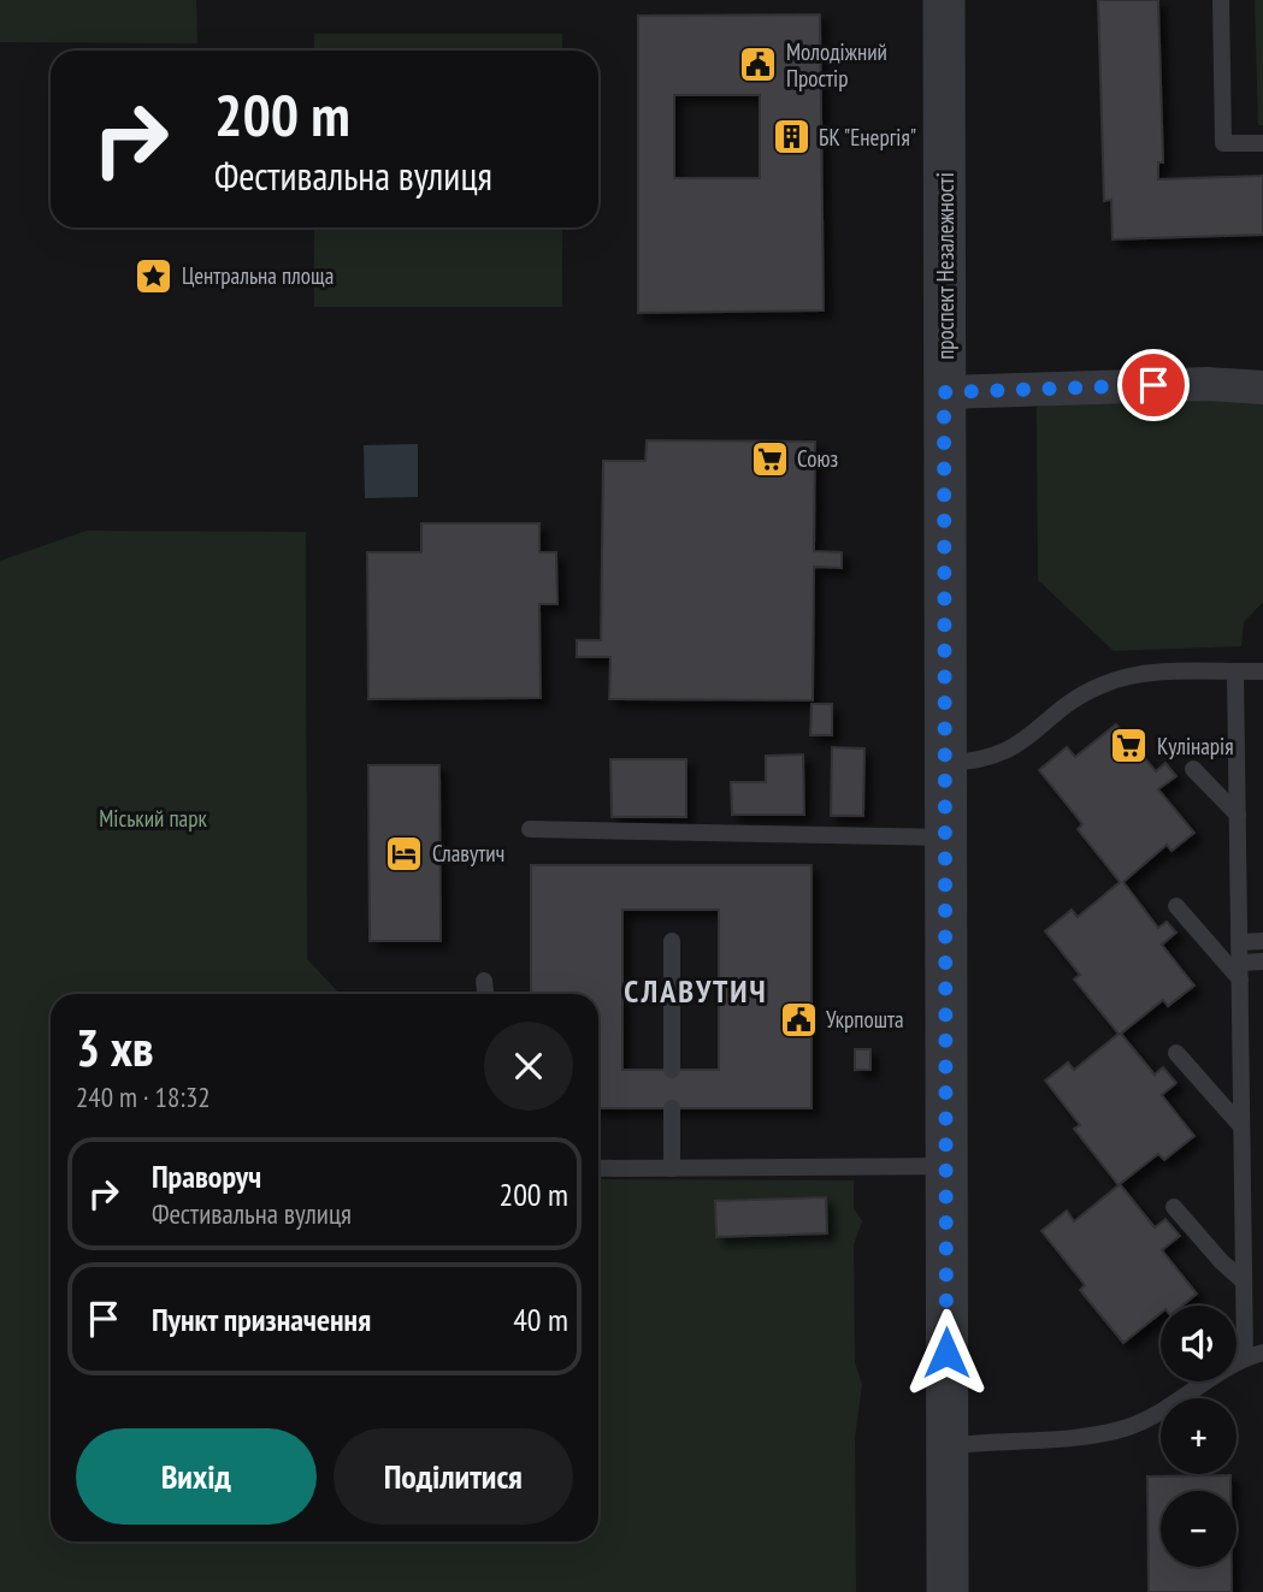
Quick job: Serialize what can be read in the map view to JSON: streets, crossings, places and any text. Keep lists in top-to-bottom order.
{
  "streets": {
    "street": ["проспект Незалежності"]
  },
  "districts": ["СЛАВУТИЧ"],
  "parks": ["Міський парк"],
  "places": {
    "public building": ["Молодіжний Простір", "Укрпошта"],
    "building": ["БК \"Енергія\""],
    "place": ["Центральна площа"],
    "supermarket": ["Союз", "Кулінарія"],
    "hotel": ["Славутич"]
  },
  "page": {
    "turn": ["200 m", "Фестивальна вулиця"],
    "heading": ["3 хв", "240 m · 18:32"],
    "list": [
      {
        "name": "Праворуч",
        "note": "Фестивальна вулиця",
        "value": "200 m"
      },
      {
        "name": "Пункт призначення",
        "value": "40 m"
      }
    ],
    "map_buttons": ["+", "−"],
    "buttons": ["Вихід", "Поділитися"]
  }
}
